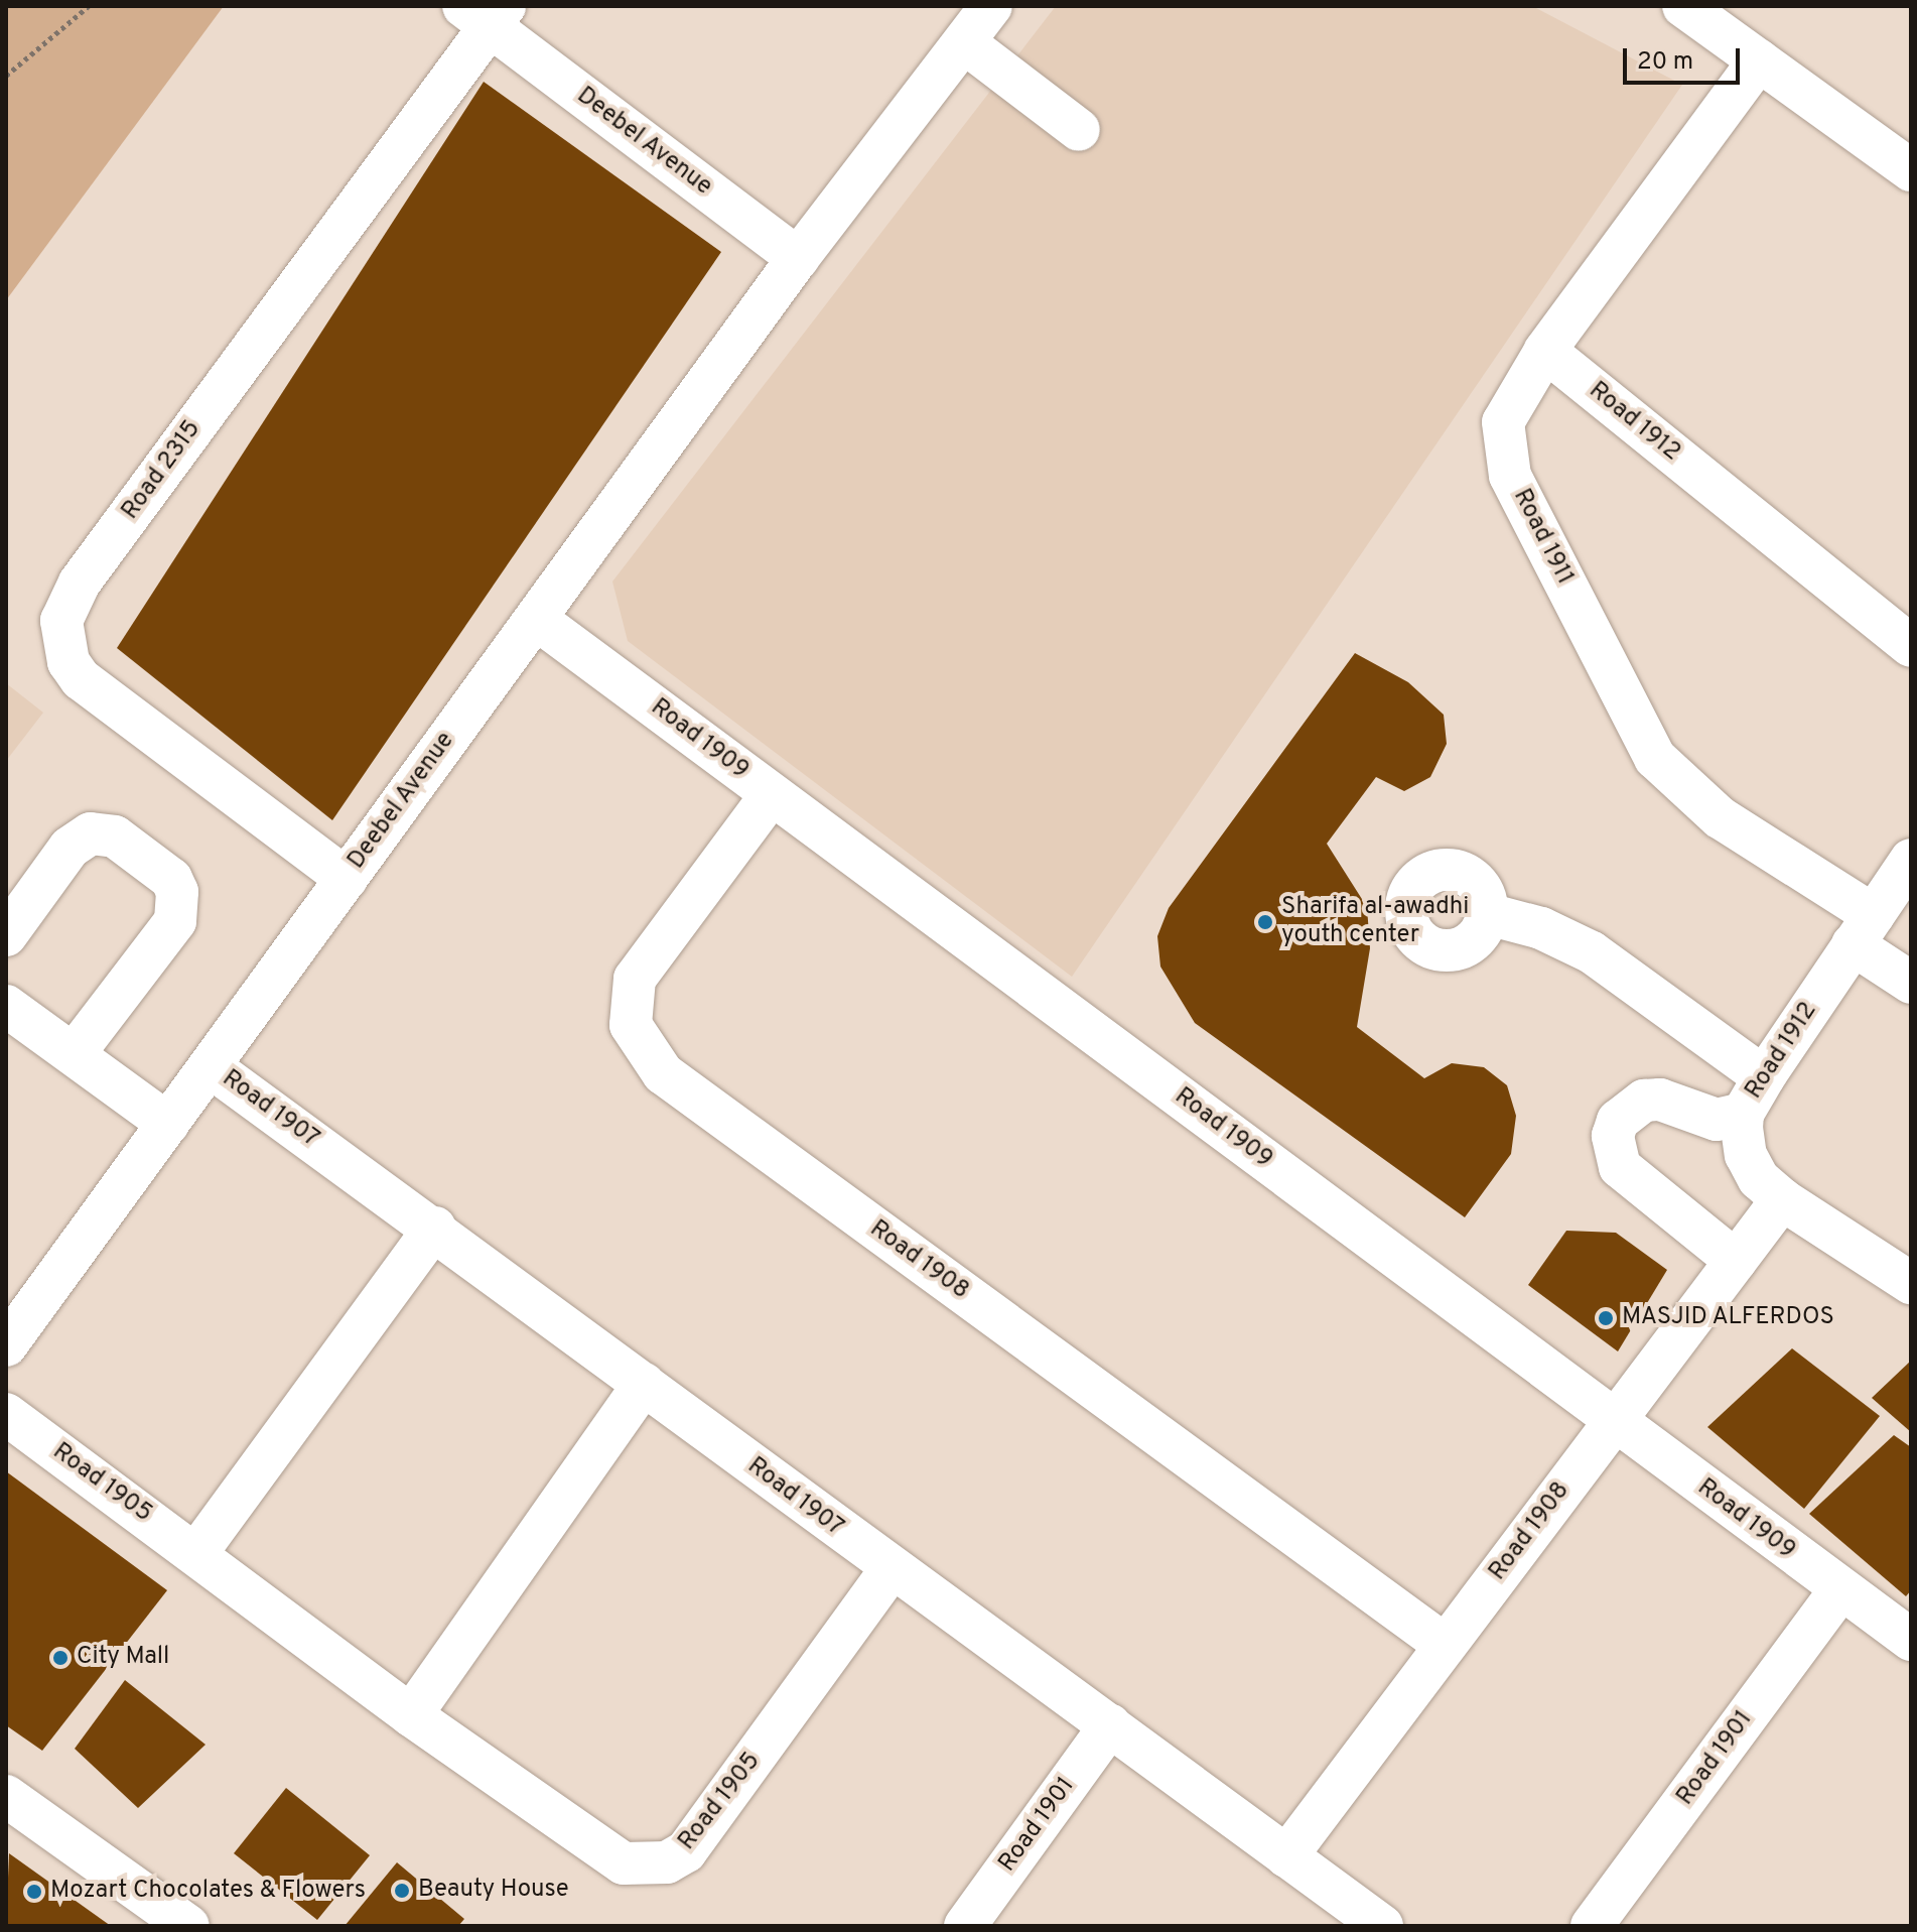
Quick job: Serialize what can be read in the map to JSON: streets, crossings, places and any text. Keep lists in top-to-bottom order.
{
  "streets": {
    "street": [
      "Deebel Avenue",
      "Road 1912",
      "Road 2315",
      "Road 1911",
      "Road 1909",
      "Road 1907",
      "Road 1908",
      "Road 1905",
      "Road 1901"
    ]
  },
  "crossings": [
    ["Deebel Avenue", "Road 2315"],
    ["Deebel Avenue", "Road 1909"],
    ["Deebel Avenue", "Road 1907"],
    ["Road 1912", "Road 1911"],
    ["Road 1912", "Road 1908"],
    ["Road 1909", "Road 1908"],
    ["Road 1909", "Road 1901"],
    ["Road 1907", "Road 1908"],
    ["Road 1907", "Road 1905"],
    ["Road 1907", "Road 1901"]
  ],
  "places": [
    "Sharifa al-awadhi youth center",
    "MASJID ALFERDOS",
    "City Mall",
    "Beauty House",
    "Mozart Chocolates & Flowers"
  ],
  "scale_bar": "20 m"
}
